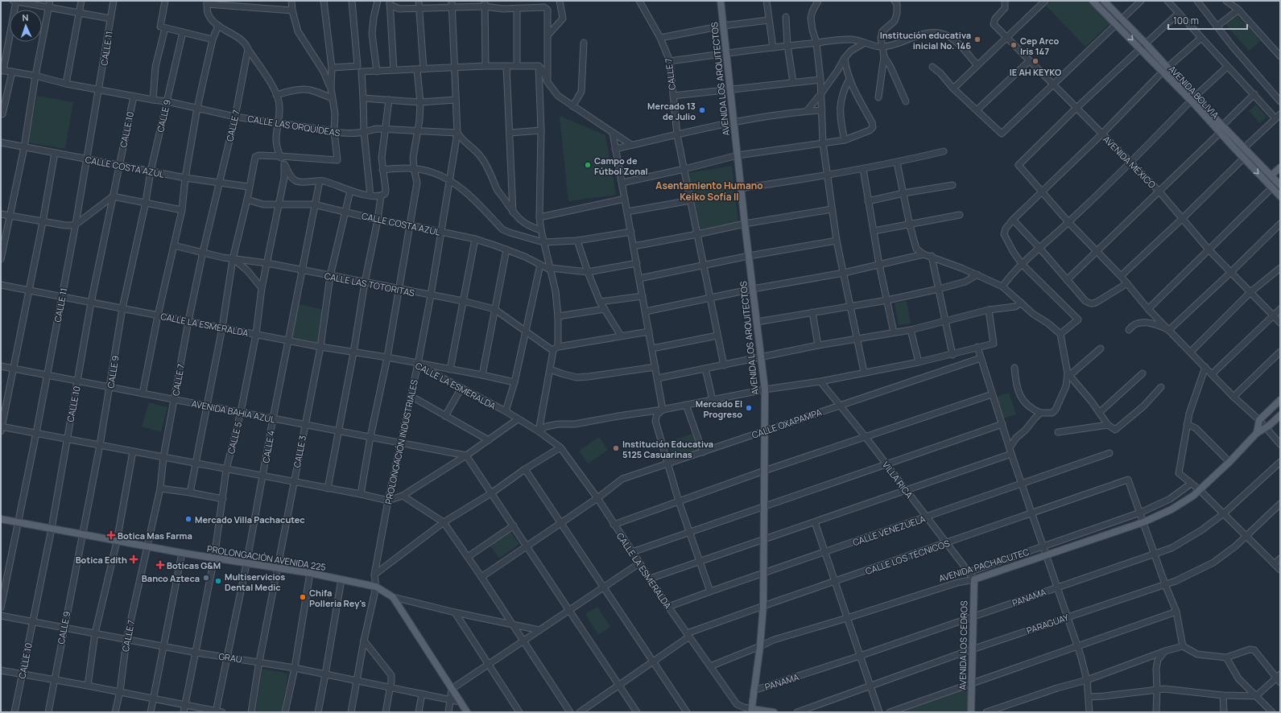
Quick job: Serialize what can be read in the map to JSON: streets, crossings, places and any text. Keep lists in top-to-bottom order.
{
  "streets": {
    "main road": [
      "AVENIDA LOS ARQUITECTOS",
      "AVENIDA BOLIVIA",
      "PROLONGACIÓN AVENIDA 225",
      "AVENIDA PACHACUTEC",
      "AVENIDA LOS CEDROS"
    ],
    "street": [
      "CALLE 11",
      "CALLE 7",
      "CALLE 9",
      "CALLE LAS ORQUÍDEAS",
      "CALLE 10",
      "AVENIDA MÉXICO",
      "CALLE COSTA AZUL",
      "CALLE LAS TOTORITAS",
      "CALLE LA ESMERALDA",
      "AVENIDA BAHÍA AZUL",
      "CALLE OXAPAMPA",
      "CALLE 5",
      "PROLONGACIÓN INDUSTRIALES",
      "CALLE 4",
      "CALLE 3",
      "VILLA RICA",
      "CALLE VENEZUELA",
      "CALLE LOS TÉCNICOS",
      "PANAMA",
      "PARAGUAY",
      "GRAU"
    ]
  },
  "crossings": [
    ["CALLE 11", "CALLE LAS ORQUÍDEAS"],
    ["CALLE 11", "CALLE COSTA AZUL"],
    ["CALLE 11", "CALLE LA ESMERALDA"],
    ["CALLE 11", "AVENIDA BAHÍA AZUL"],
    ["CALLE 11", "PROLONGACIÓN AVENIDA 225"],
    ["CALLE 7", "CALLE LAS ORQUÍDEAS"],
    ["CALLE 7", "CALLE COSTA AZUL"],
    ["CALLE 7", "CALLE LAS TOTORITAS"],
    ["CALLE 7", "CALLE LA ESMERALDA"],
    ["CALLE 7", "AVENIDA BAHÍA AZUL"],
    ["CALLE 7", "PROLONGACIÓN AVENIDA 225"],
    ["CALLE 7", "GRAU"],
    ["AVENIDA LOS ARQUITECTOS", "CALLE LA ESMERALDA"],
    ["AVENIDA LOS ARQUITECTOS", "CALLE OXAPAMPA"],
    ["AVENIDA LOS ARQUITECTOS", "CALLE VENEZUELA"],
    ["AVENIDA LOS ARQUITECTOS", "CALLE LOS TÉCNICOS"],
    ["AVENIDA LOS ARQUITECTOS", "AVENIDA PACHACUTEC"],
    ["AVENIDA LOS ARQUITECTOS", "PANAMA"],
    ["CALLE 9", "CALLE LAS ORQUÍDEAS"],
    ["CALLE 9", "CALLE COSTA AZUL"],
    ["CALLE 9", "CALLE LA ESMERALDA"],
    ["CALLE 9", "AVENIDA BAHÍA AZUL"],
    ["CALLE 9", "PROLONGACIÓN AVENIDA 225"],
    ["CALLE 9", "GRAU"],
    ["CALLE LAS ORQUÍDEAS", "CALLE 10"],
    ["CALLE LAS ORQUÍDEAS", "PROLONGACIÓN INDUSTRIALES"],
    ["CALLE 10", "CALLE COSTA AZUL"],
    ["CALLE 10", "CALLE LA ESMERALDA"],
    ["CALLE 10", "AVENIDA BAHÍA AZUL"],
    ["CALLE 10", "PROLONGACIÓN AVENIDA 225"],
    ["CALLE 10", "GRAU"],
    ["CALLE COSTA AZUL", "CALLE 5"],
    ["CALLE COSTA AZUL", "PROLONGACIÓN INDUSTRIALES"],
    ["CALLE COSTA AZUL", "CALLE 4"],
    ["CALLE COSTA AZUL", "CALLE 3"],
    ["CALLE LAS TOTORITAS", "CALLE 5"],
    ["CALLE LAS TOTORITAS", "PROLONGACIÓN INDUSTRIALES"],
    ["CALLE LAS TOTORITAS", "CALLE 4"],
    ["CALLE LAS TOTORITAS", "CALLE 3"],
    ["CALLE LA ESMERALDA", "CALLE OXAPAMPA"],
    ["CALLE LA ESMERALDA", "CALLE 5"],
    ["CALLE LA ESMERALDA", "PROLONGACIÓN INDUSTRIALES"],
    ["CALLE LA ESMERALDA", "CALLE 4"],
    ["CALLE LA ESMERALDA", "CALLE 3"],
    ["CALLE LA ESMERALDA", "CALLE VENEZUELA"],
    ["CALLE LA ESMERALDA", "CALLE LOS TÉCNICOS"],
    ["CALLE LA ESMERALDA", "AVENIDA PACHACUTEC"],
    ["AVENIDA BAHÍA AZUL", "CALLE 5"],
    ["AVENIDA BAHÍA AZUL", "PROLONGACIÓN INDUSTRIALES"],
    ["AVENIDA BAHÍA AZUL", "CALLE 4"],
    ["AVENIDA BAHÍA AZUL", "CALLE 3"],
    ["CALLE OXAPAMPA", "VILLA RICA"],
    ["CALLE 5", "PROLONGACIÓN AVENIDA 225"],
    ["CALLE 5", "GRAU"],
    ["PROLONGACIÓN INDUSTRIALES", "PROLONGACIÓN AVENIDA 225"],
    ["PROLONGACIÓN INDUSTRIALES", "GRAU"],
    ["CALLE 4", "PROLONGACIÓN AVENIDA 225"],
    ["CALLE 4", "GRAU"],
    ["CALLE 3", "PROLONGACIÓN AVENIDA 225"],
    ["CALLE 3", "GRAU"],
    ["VILLA RICA", "CALLE VENEZUELA"],
    ["VILLA RICA", "CALLE LOS TÉCNICOS"],
    ["VILLA RICA", "AVENIDA PACHACUTEC"],
    ["VILLA RICA", "AVENIDA LOS CEDROS"],
    ["CALLE LOS TÉCNICOS", "AVENIDA PACHACUTEC"],
    ["PROLONGACIÓN AVENIDA 225", "GRAU"],
    ["AVENIDA PACHACUTEC", "AVENIDA LOS CEDROS"],
    ["PANAMA", "AVENIDA LOS CEDROS"],
    ["PARAGUAY", "AVENIDA LOS CEDROS"]
  ],
  "districts": ["Asentamiento Humano Keiko Sofía II"],
  "places": {
    "other": [
      "Institución educativa inicial No. 146",
      "Cep Arco Iris 147",
      "IE AH KEYKO",
      "Mercado 13 de Julio",
      "Campo de Fútbol Zonal",
      "Mercado El Progreso",
      "Institución Educativa 5125 Casuarinas",
      "Mercado Villa Pachacutec",
      "Banco Azteca",
      "Multiservicios Dental Medic",
      "Chifa Polleria Rey's"
    ],
    "health": ["Botica Mas Farma", "Botica Edith", "Boticas G&M"]
  },
  "scale_bar": "100 m",
  "north": "top"
}
